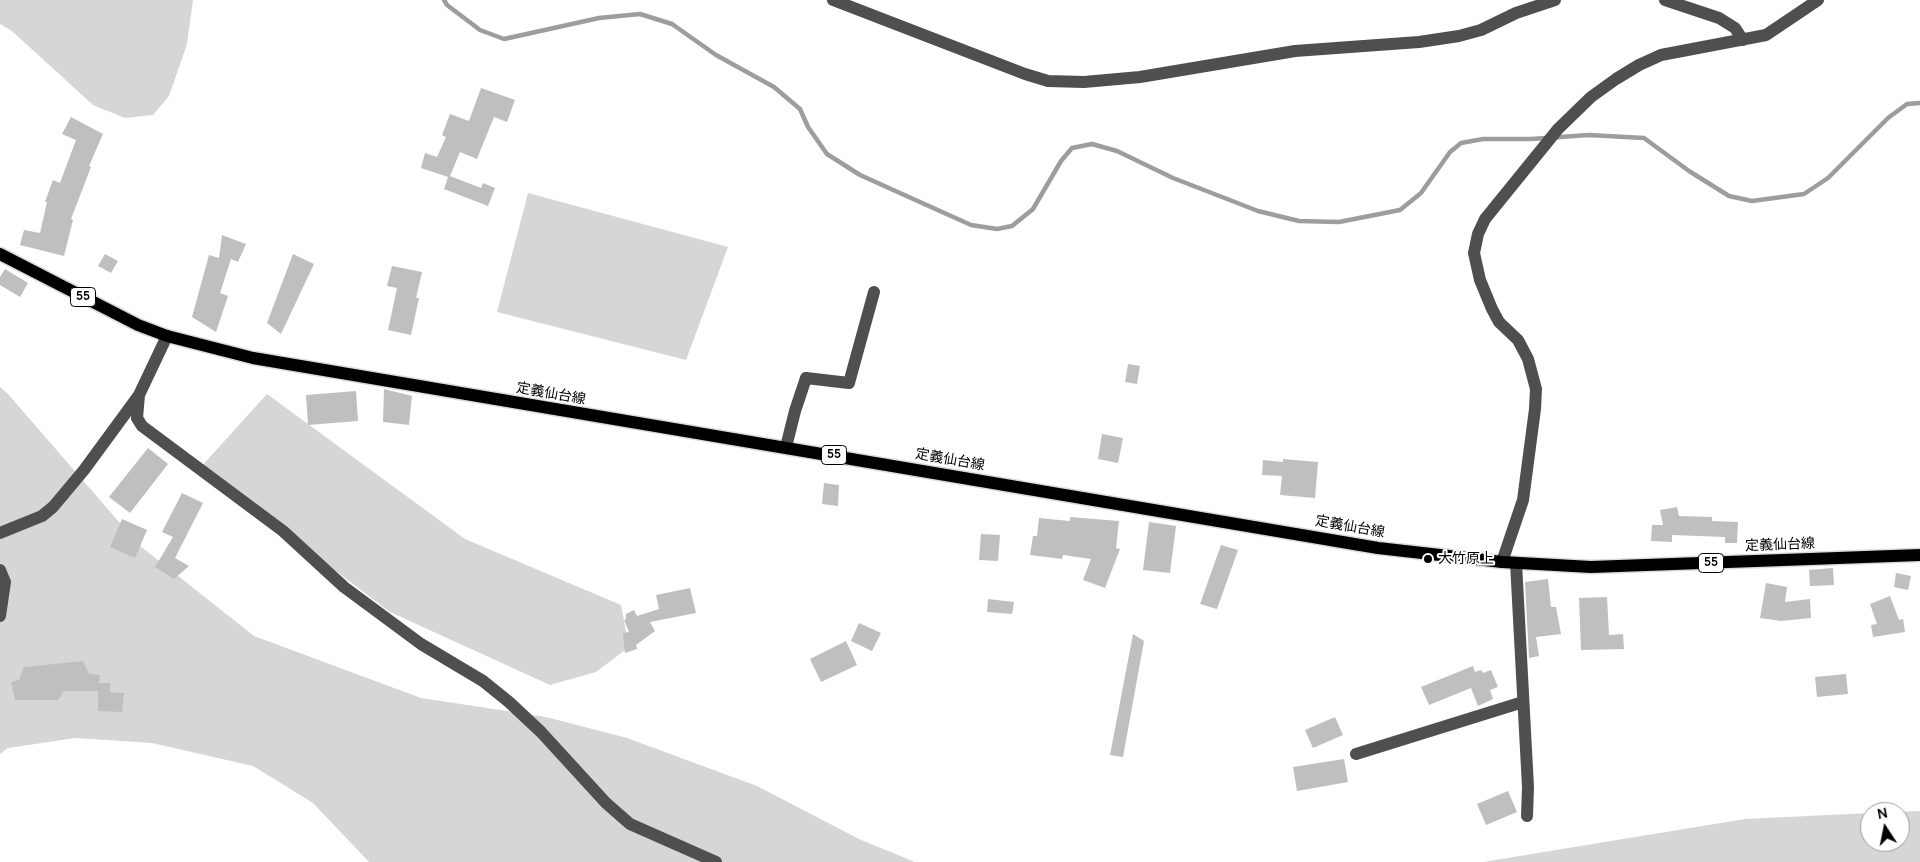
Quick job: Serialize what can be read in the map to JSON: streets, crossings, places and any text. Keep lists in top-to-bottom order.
{
  "streets": {
    "main road": ["55", "定義仙台線"]
  },
  "places": ["大竹原上"],
  "north": "top"
}
